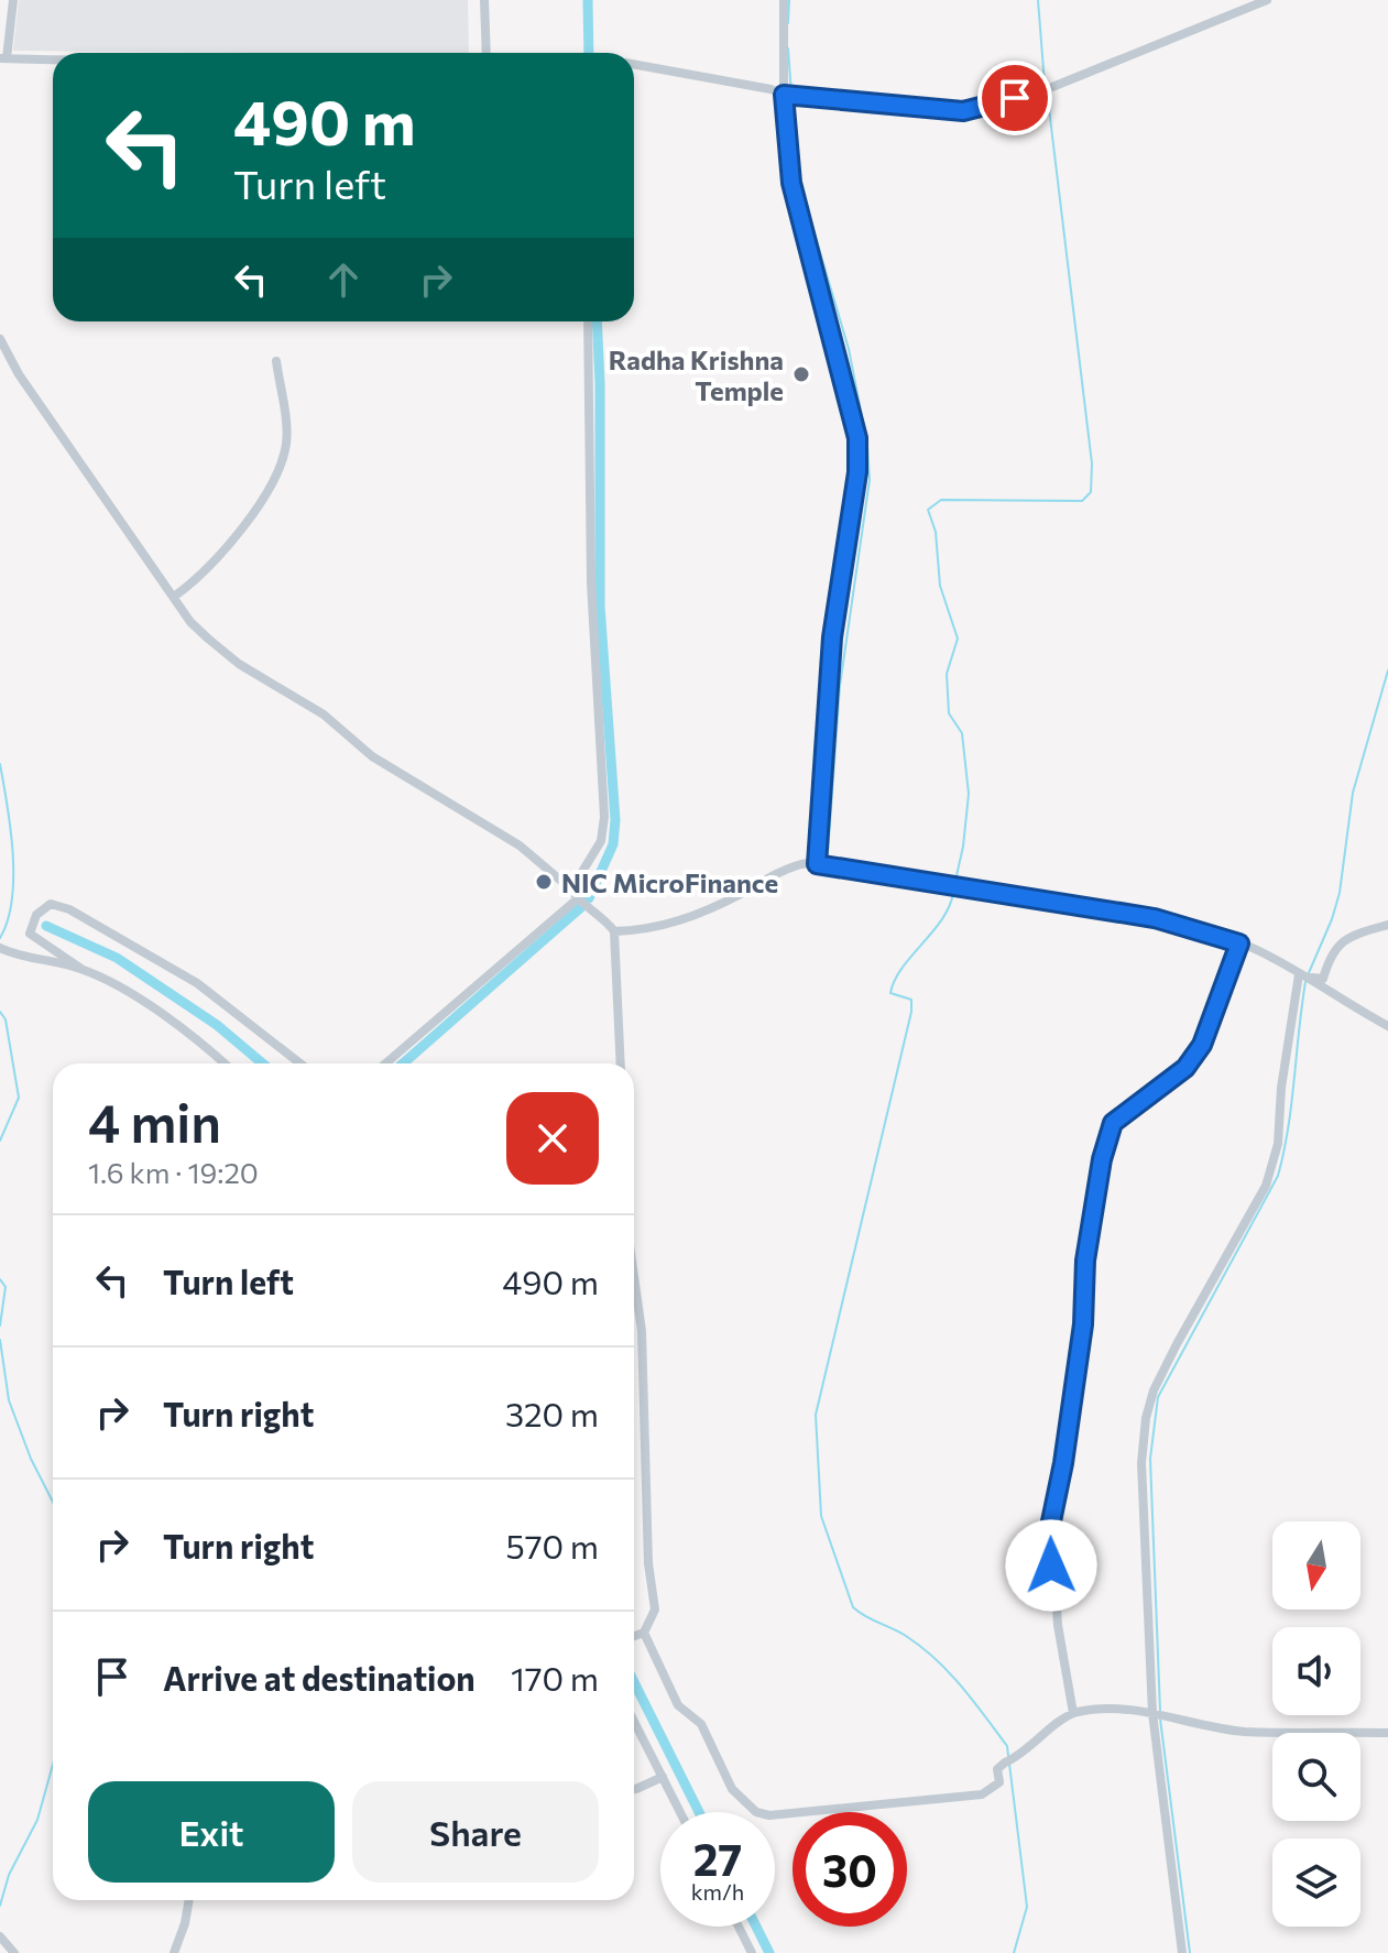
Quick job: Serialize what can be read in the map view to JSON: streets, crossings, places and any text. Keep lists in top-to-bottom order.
{
  "places": ["Radha Krishna Temple", "NIC MicroFinance"],
  "north": "bottom",
  "page": {
    "turn": ["490 m", "Turn left"],
    "heading": ["4 min", "1.6 km · 19:20"],
    "list": [
      {
        "name": "Turn left",
        "value": "490 m"
      },
      {
        "name": "Turn right",
        "value": "320 m"
      },
      {
        "name": "Turn right",
        "value": "570 m"
      },
      {
        "name": "Arrive at destination",
        "value": "170 m"
      }
    ],
    "buttons": ["Exit", "Share"],
    "speed": "27 km/h",
    "limit": "30"
  }
}
